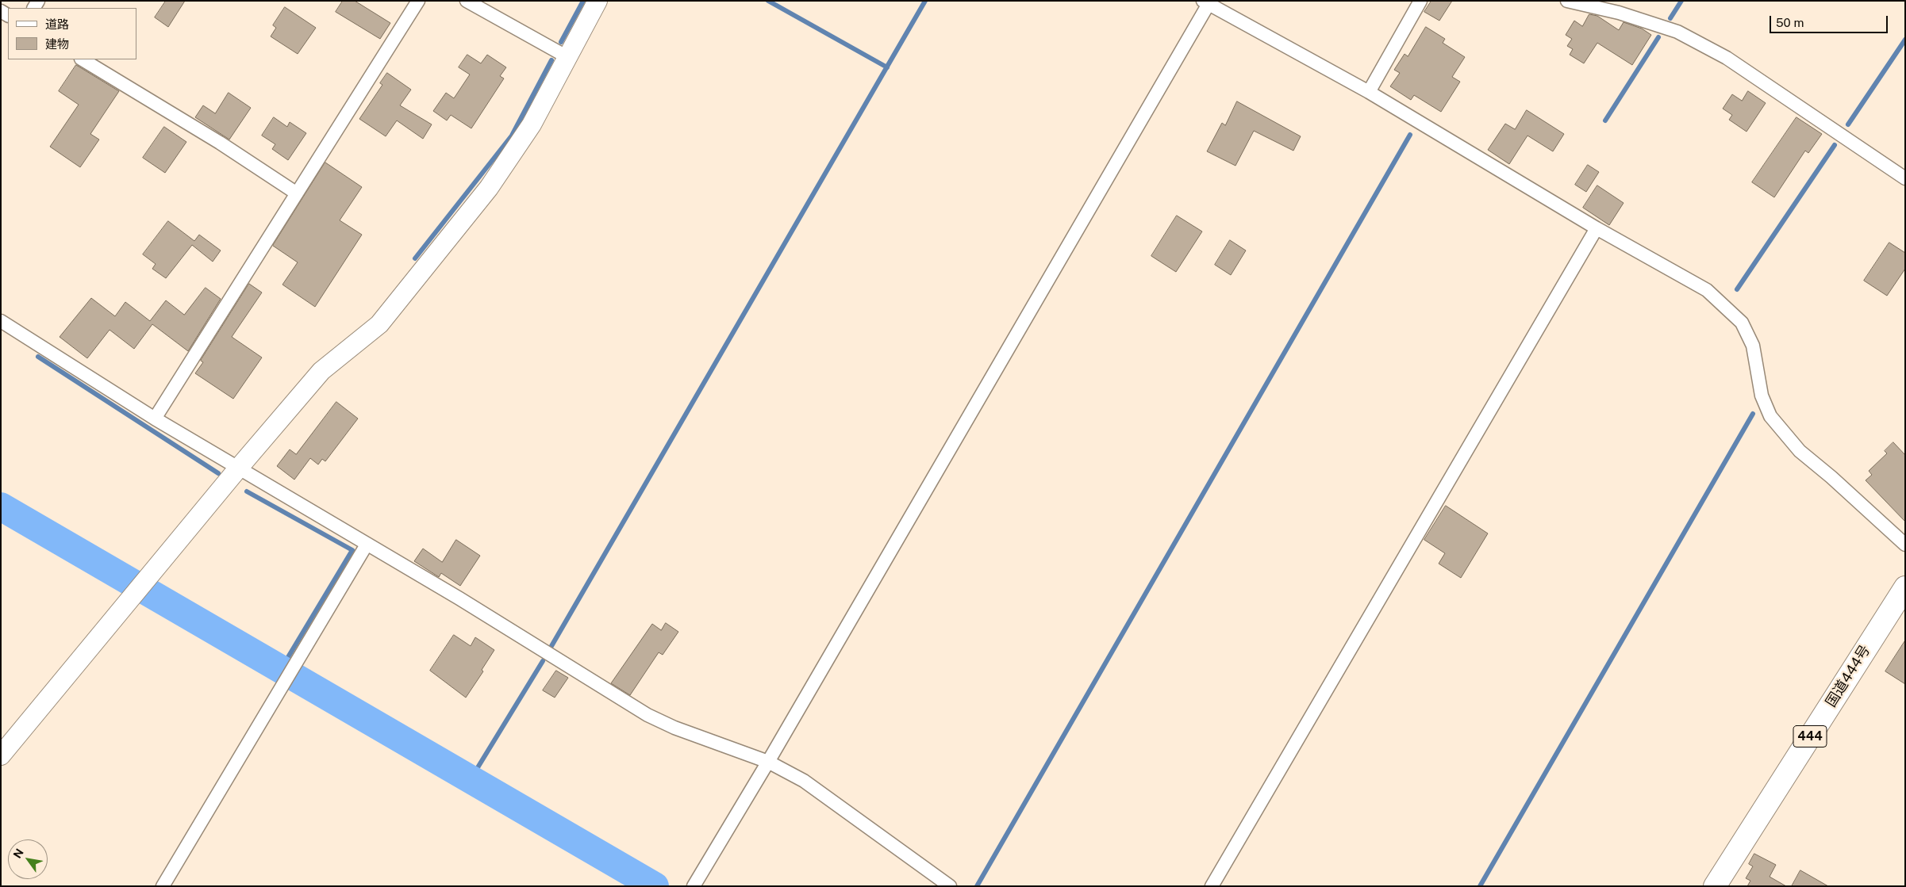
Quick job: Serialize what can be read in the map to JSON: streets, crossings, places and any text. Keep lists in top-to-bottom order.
{
  "streets": {
    "highway": ["国道444号", "444"]
  },
  "legend": ["道路", "建物"],
  "scale_bar": "50 m",
  "north": "top left"
}
